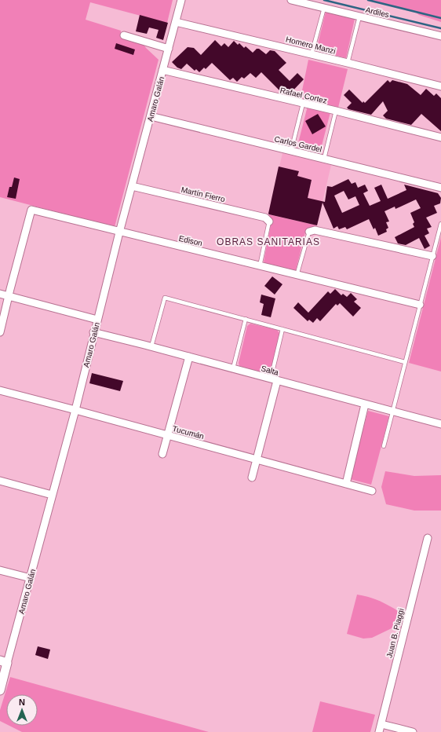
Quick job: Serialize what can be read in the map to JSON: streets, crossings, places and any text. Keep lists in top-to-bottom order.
{
  "streets": {
    "street": [
      "Ardiles",
      "Homero Manzi",
      "Rafael Cortez",
      "Amaro Galán",
      "Carlos Gardel",
      "Martín Fierro",
      "Edison",
      "Salta",
      "Tucumán",
      "Juan B. Piaggi"
    ]
  },
  "crossings": [
    ["Homero Manzi", "Amaro Galán"],
    ["Rafael Cortez", "Amaro Galán"],
    ["Amaro Galán", "Carlos Gardel"],
    ["Amaro Galán", "Martín Fierro"],
    ["Amaro Galán", "Edison"],
    ["Amaro Galán", "Salta"],
    ["Amaro Galán", "Tucumán"]
  ],
  "districts": ["OBRAS SANITARIAS"],
  "north": "top"
}
